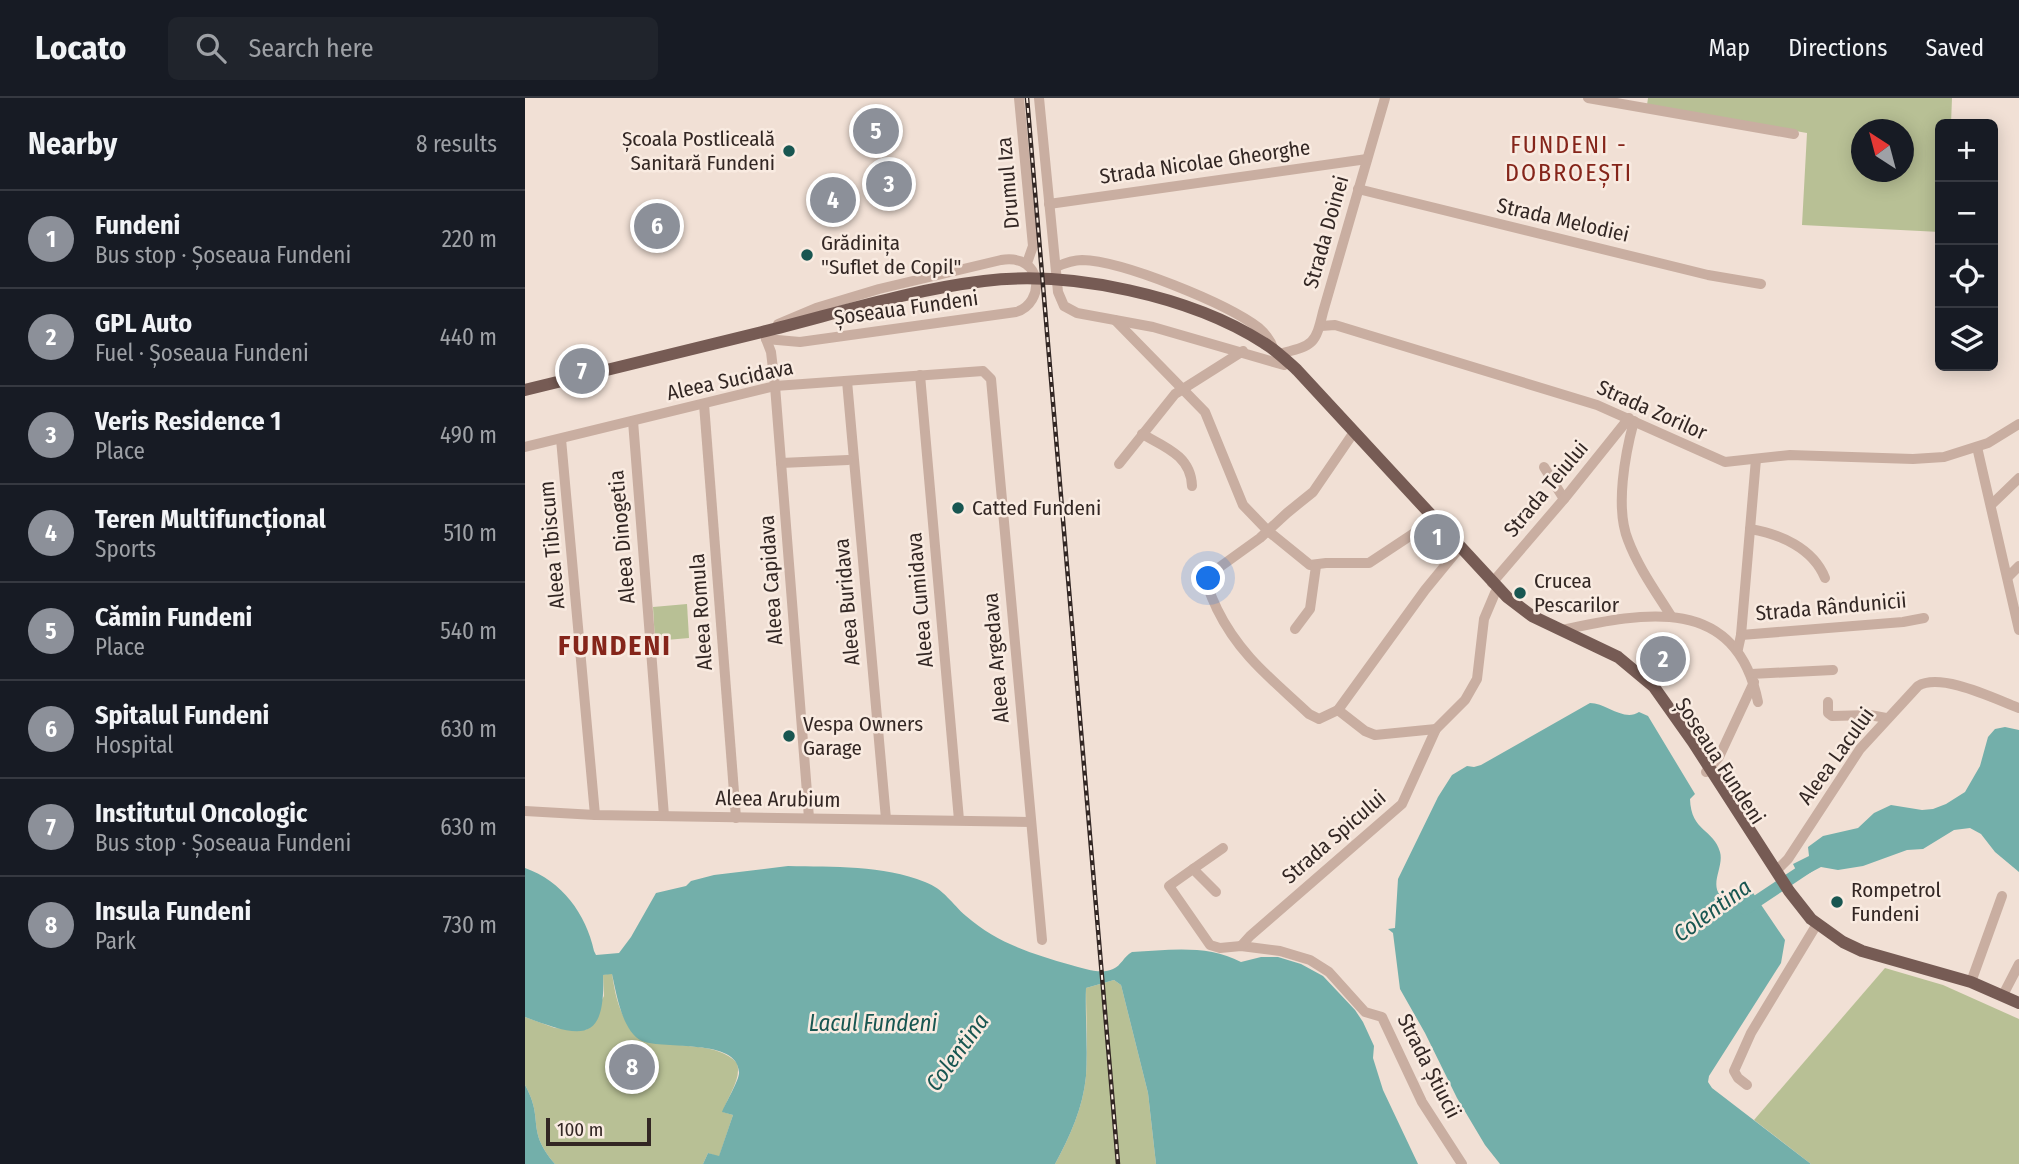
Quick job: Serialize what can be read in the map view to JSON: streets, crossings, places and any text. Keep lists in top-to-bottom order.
{
  "streets": {
    "main road": ["Șoseaua Fundeni"],
    "street": [
      "Strada Nicolae Gheorghe",
      "Drumul Iza",
      "Strada Melodiei",
      "Strada Doinei",
      "Aleea Sucidava",
      "Strada Zorilor",
      "Strada Teiului",
      "Aleea Dinogetia",
      "Aleea Tibiscum",
      "Aleea Capidava",
      "Aleea Cumidava",
      "Aleea Buridava",
      "Strada Rândunicii",
      "Aleea Romula",
      "Aleea Argedava",
      "Aleea Lacului",
      "Aleea Arubium",
      "Strada Spicului",
      "Strada Știucii"
    ]
  },
  "crossings": [
    ["Strada Nicolae Gheorghe", "Strada Doinei"],
    ["Drumul Iza", "Șoseaua Fundeni"],
    ["Strada Melodiei", "Strada Doinei"],
    ["Strada Doinei", "Strada Zorilor"],
    ["Șoseaua Fundeni", "Strada Teiului"],
    ["Șoseaua Fundeni", "Aleea Capidava"],
    ["Șoseaua Fundeni", "Aleea Lacului"],
    ["Șoseaua Fundeni", "Strada Spicului"],
    ["Aleea Sucidava", "Aleea Dinogetia"],
    ["Aleea Sucidava", "Aleea Tibiscum"],
    ["Aleea Sucidava", "Aleea Capidava"],
    ["Aleea Sucidava", "Aleea Cumidava"],
    ["Aleea Sucidava", "Aleea Buridava"],
    ["Aleea Sucidava", "Aleea Romula"],
    ["Aleea Sucidava", "Aleea Argedava"],
    ["Strada Zorilor", "Strada Teiului"],
    ["Strada Teiului", "Strada Spicului"],
    ["Aleea Dinogetia", "Aleea Arubium"],
    ["Aleea Tibiscum", "Aleea Arubium"],
    ["Aleea Capidava", "Aleea Arubium"],
    ["Aleea Cumidava", "Aleea Arubium"],
    ["Aleea Buridava", "Aleea Arubium"],
    ["Aleea Romula", "Aleea Arubium"],
    ["Aleea Argedava", "Aleea Arubium"],
    ["Strada Spicului", "Strada Știucii"]
  ],
  "districts": ["FUNDENI - DOBROEȘTI", "FUNDENI"],
  "water": ["Colentina", "Lacul Fundeni"],
  "places": [
    "Școala Postliceală Sanitară Fundeni",
    "Grădinița \"Suflet de Copil\"",
    "Catted Fundeni",
    "Crucea Pescarilor",
    "Vespa Owners Garage",
    "Rompetrol Fundeni"
  ],
  "scale_bar": "100 m",
  "north": "top left",
  "page": {
    "header": "Locato",
    "search": "Search here",
    "nav": ["Map", "Directions", "Saved"],
    "heading": ["Nearby", "8 results"],
    "pins": [
      "5",
      "3",
      "4",
      "6",
      "7",
      "1",
      "2",
      "8"
    ],
    "map_buttons": ["+", "−"],
    "list": [
      {
        "mark": "1",
        "name": "Fundeni",
        "note": "Bus stop · Șoseaua Fundeni",
        "value": "220 m"
      },
      {
        "mark": "2",
        "name": "GPL Auto",
        "note": "Fuel · Șoseaua Fundeni",
        "value": "440 m"
      },
      {
        "mark": "3",
        "name": "Veris Residence 1",
        "note": "Place",
        "value": "490 m"
      },
      {
        "mark": "4",
        "name": "Teren Multifuncțional",
        "note": "Sports",
        "value": "510 m"
      },
      {
        "mark": "5",
        "name": "Cămin Fundeni",
        "note": "Place",
        "value": "540 m"
      },
      {
        "mark": "6",
        "name": "Spitalul Fundeni",
        "note": "Hospital",
        "value": "630 m"
      },
      {
        "mark": "7",
        "name": "Institutul Oncologic",
        "note": "Bus stop · Șoseaua Fundeni",
        "value": "630 m"
      },
      {
        "mark": "8",
        "name": "Insula Fundeni",
        "note": "Park",
        "value": "730 m"
      }
    ],
    "scale": "100 m"
  }
}
